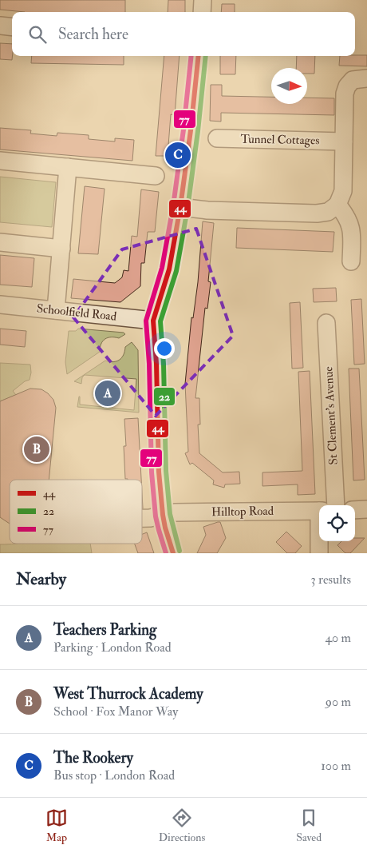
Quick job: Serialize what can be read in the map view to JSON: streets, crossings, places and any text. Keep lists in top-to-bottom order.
{
  "streets": {
    "street": [
      "Tunnel Cottages",
      "Schoolfield Road",
      "St Clement's Avenue",
      "Hilltop Road"
    ]
  },
  "lines": ["transit line 44", "transit line 22", "transit line 77"],
  "legend": ["44", "22", "77"],
  "north": "right",
  "page": {
    "search": "Search here",
    "pins": ["C", "A", "B"],
    "heading": ["Nearby", "3 results"],
    "list": [
      {
        "mark": "A",
        "name": "Teachers Parking",
        "note": "Parking · London Road",
        "value": "40 m"
      },
      {
        "mark": "B",
        "name": "West Thurrock Academy",
        "note": "School · Fox Manor Way",
        "value": "90 m"
      },
      {
        "mark": "C",
        "name": "The Rookery",
        "note": "Bus stop · London Road",
        "value": "100 m"
      }
    ],
    "nav": ["Map", "Directions", "Saved"]
  }
}
